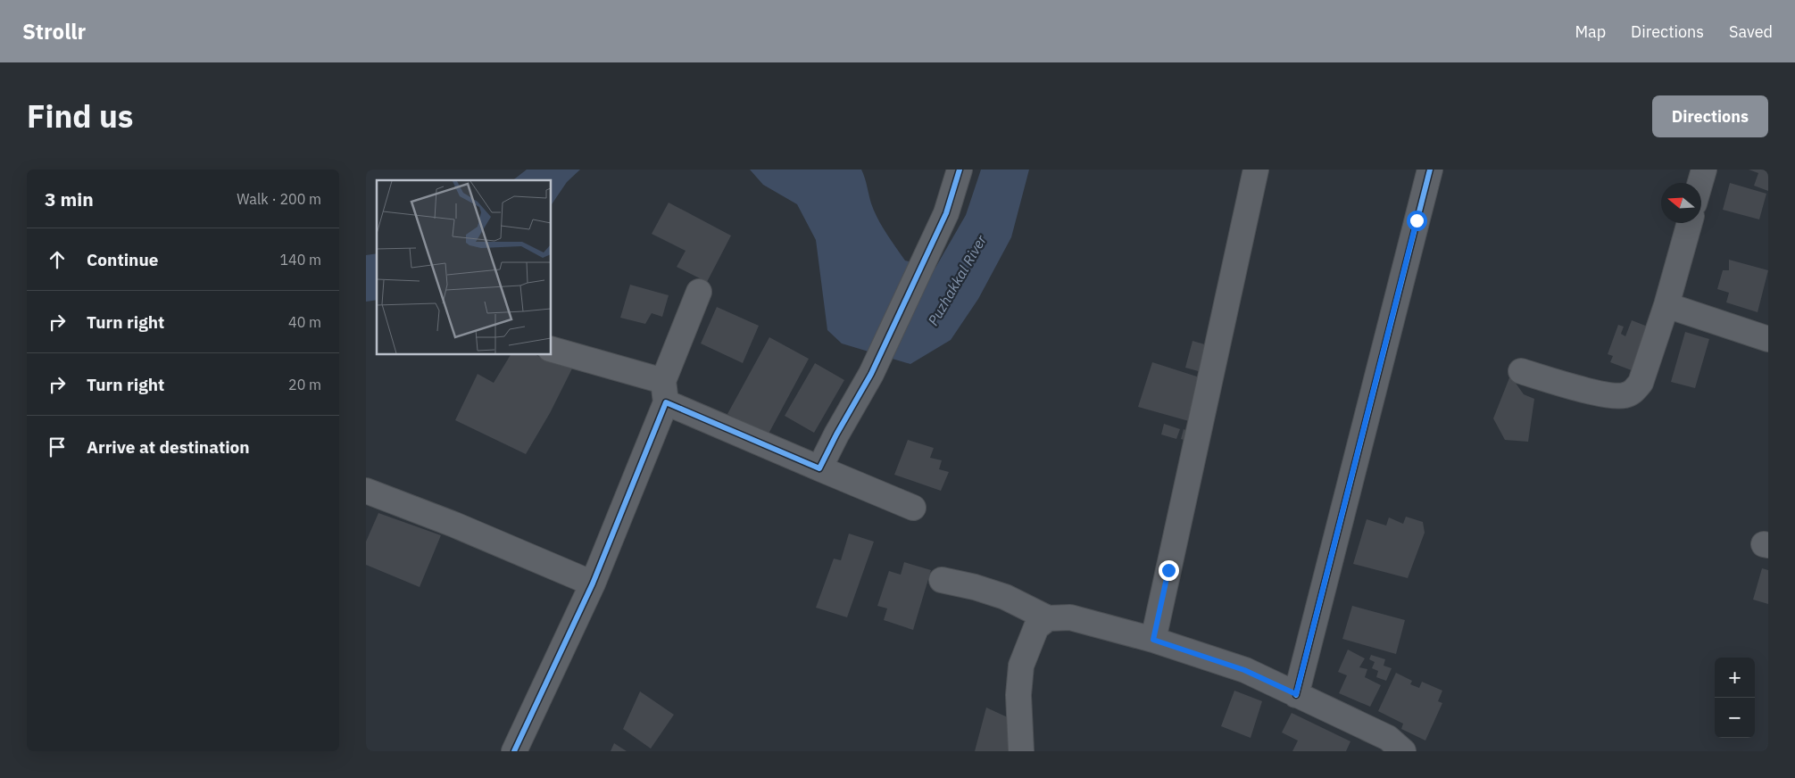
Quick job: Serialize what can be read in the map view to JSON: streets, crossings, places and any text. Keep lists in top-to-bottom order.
{
  "water": ["Puzhakkal River"],
  "north": "left",
  "page": {
    "header": "Strollr",
    "nav": ["Map", "Directions", "Saved"],
    "title": "Find us",
    "buttons": "Directions",
    "heading": ["3 min", "Walk · 200 m"],
    "list": [
      ["Continue", "140 m"],
      ["Turn right", "40 m"],
      ["Turn right", "20 m"],
      "Arrive at destination"
    ],
    "map_buttons": ["+", "−"]
  }
}
